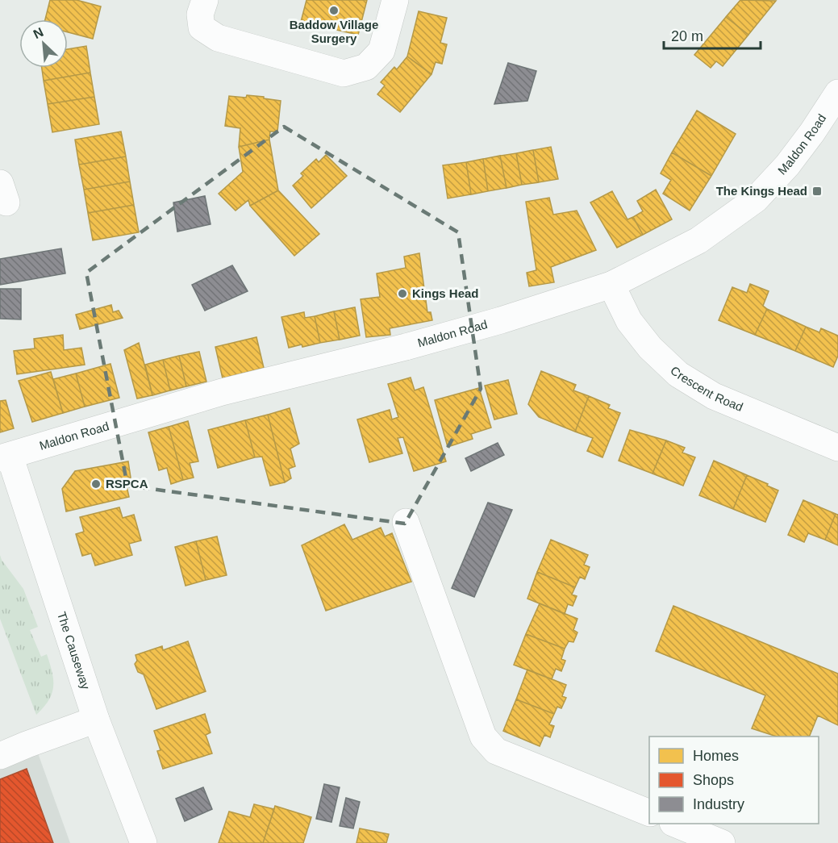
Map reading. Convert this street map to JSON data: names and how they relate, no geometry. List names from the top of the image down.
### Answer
{
  "streets": {
    "street": ["Maldon Road", "Crescent Road", "The Causeway"]
  },
  "crossings": [
    ["Maldon Road", "Crescent Road"],
    ["Maldon Road", "The Causeway"]
  ],
  "places": {
    "other": ["Baddow Village Surgery", "Kings Head", "RSPCA"],
    "transit": ["The Kings Head"]
  },
  "legend": ["Homes", "Shops", "Industry"],
  "scale_bar": "20 m",
  "north": "top left"
}
